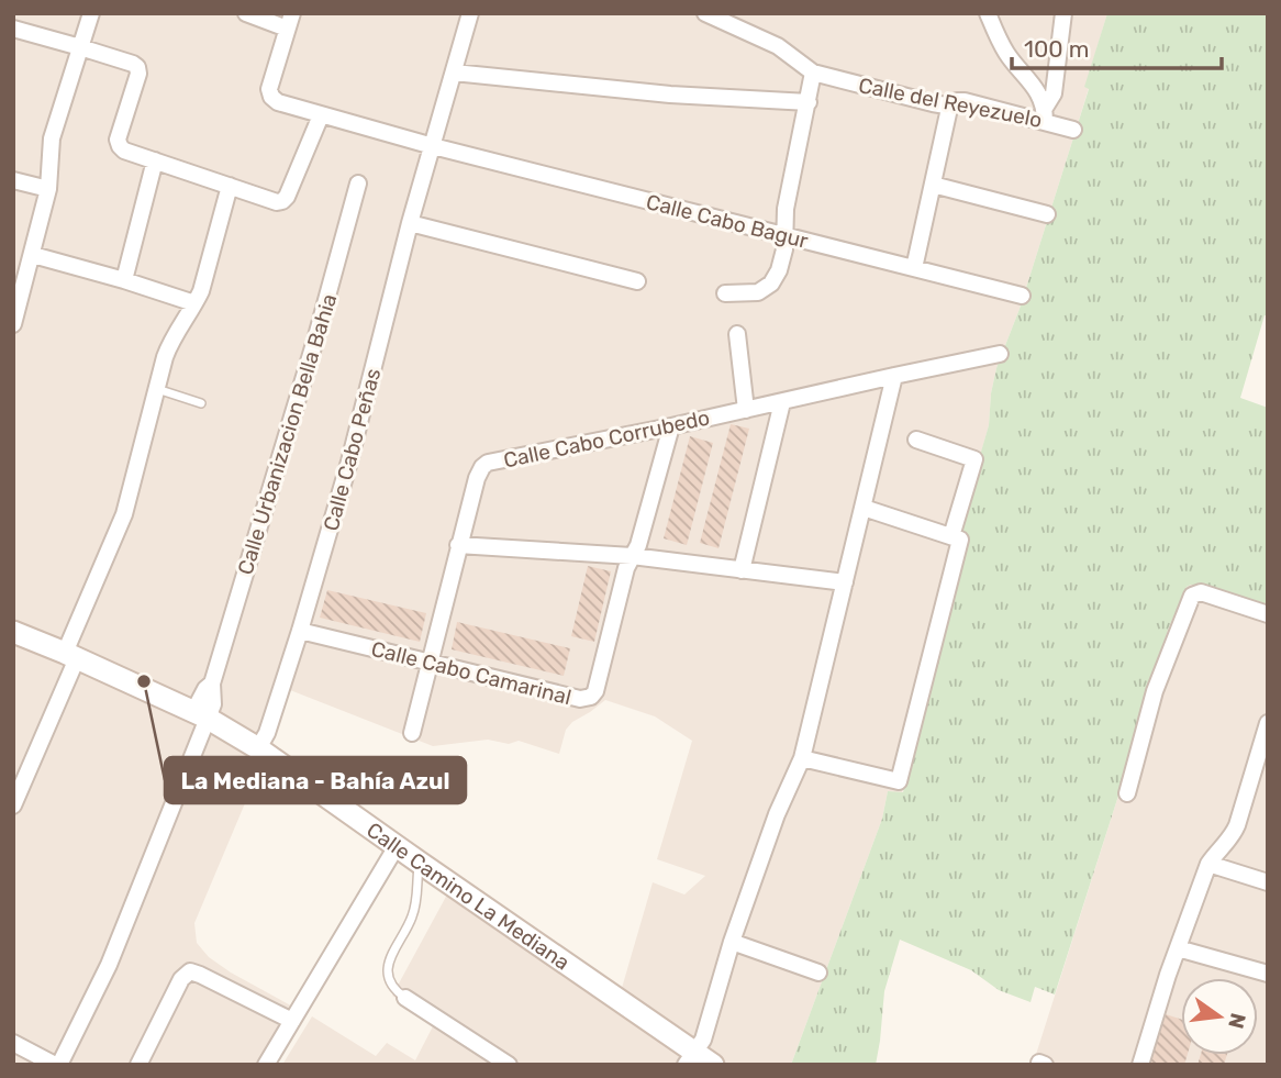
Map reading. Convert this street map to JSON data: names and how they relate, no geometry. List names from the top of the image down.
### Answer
{
  "streets": {
    "street": [
      "Calle del Reyezuelo",
      "Calle Cabo Bagur",
      "Calle Urbanizacion Bella Bahia",
      "Calle Cabo Corrubedo",
      "Calle Cabo Peñas",
      "Calle Cabo Camarinal",
      "Calle Camino La Mediana"
    ]
  },
  "crossings": [
    ["Calle Cabo Bagur", "Calle Cabo Peñas"],
    ["Calle Urbanizacion Bella Bahia", "Calle Camino La Mediana"],
    ["Calle Cabo Corrubedo", "Calle Cabo Camarinal"],
    ["Calle Cabo Peñas", "Calle Cabo Camarinal"],
    ["Calle Cabo Peñas", "Calle Camino La Mediana"]
  ],
  "places": ["La Mediana - Bahía Azul"],
  "scale_bar": "100 m",
  "north": "right"
}
